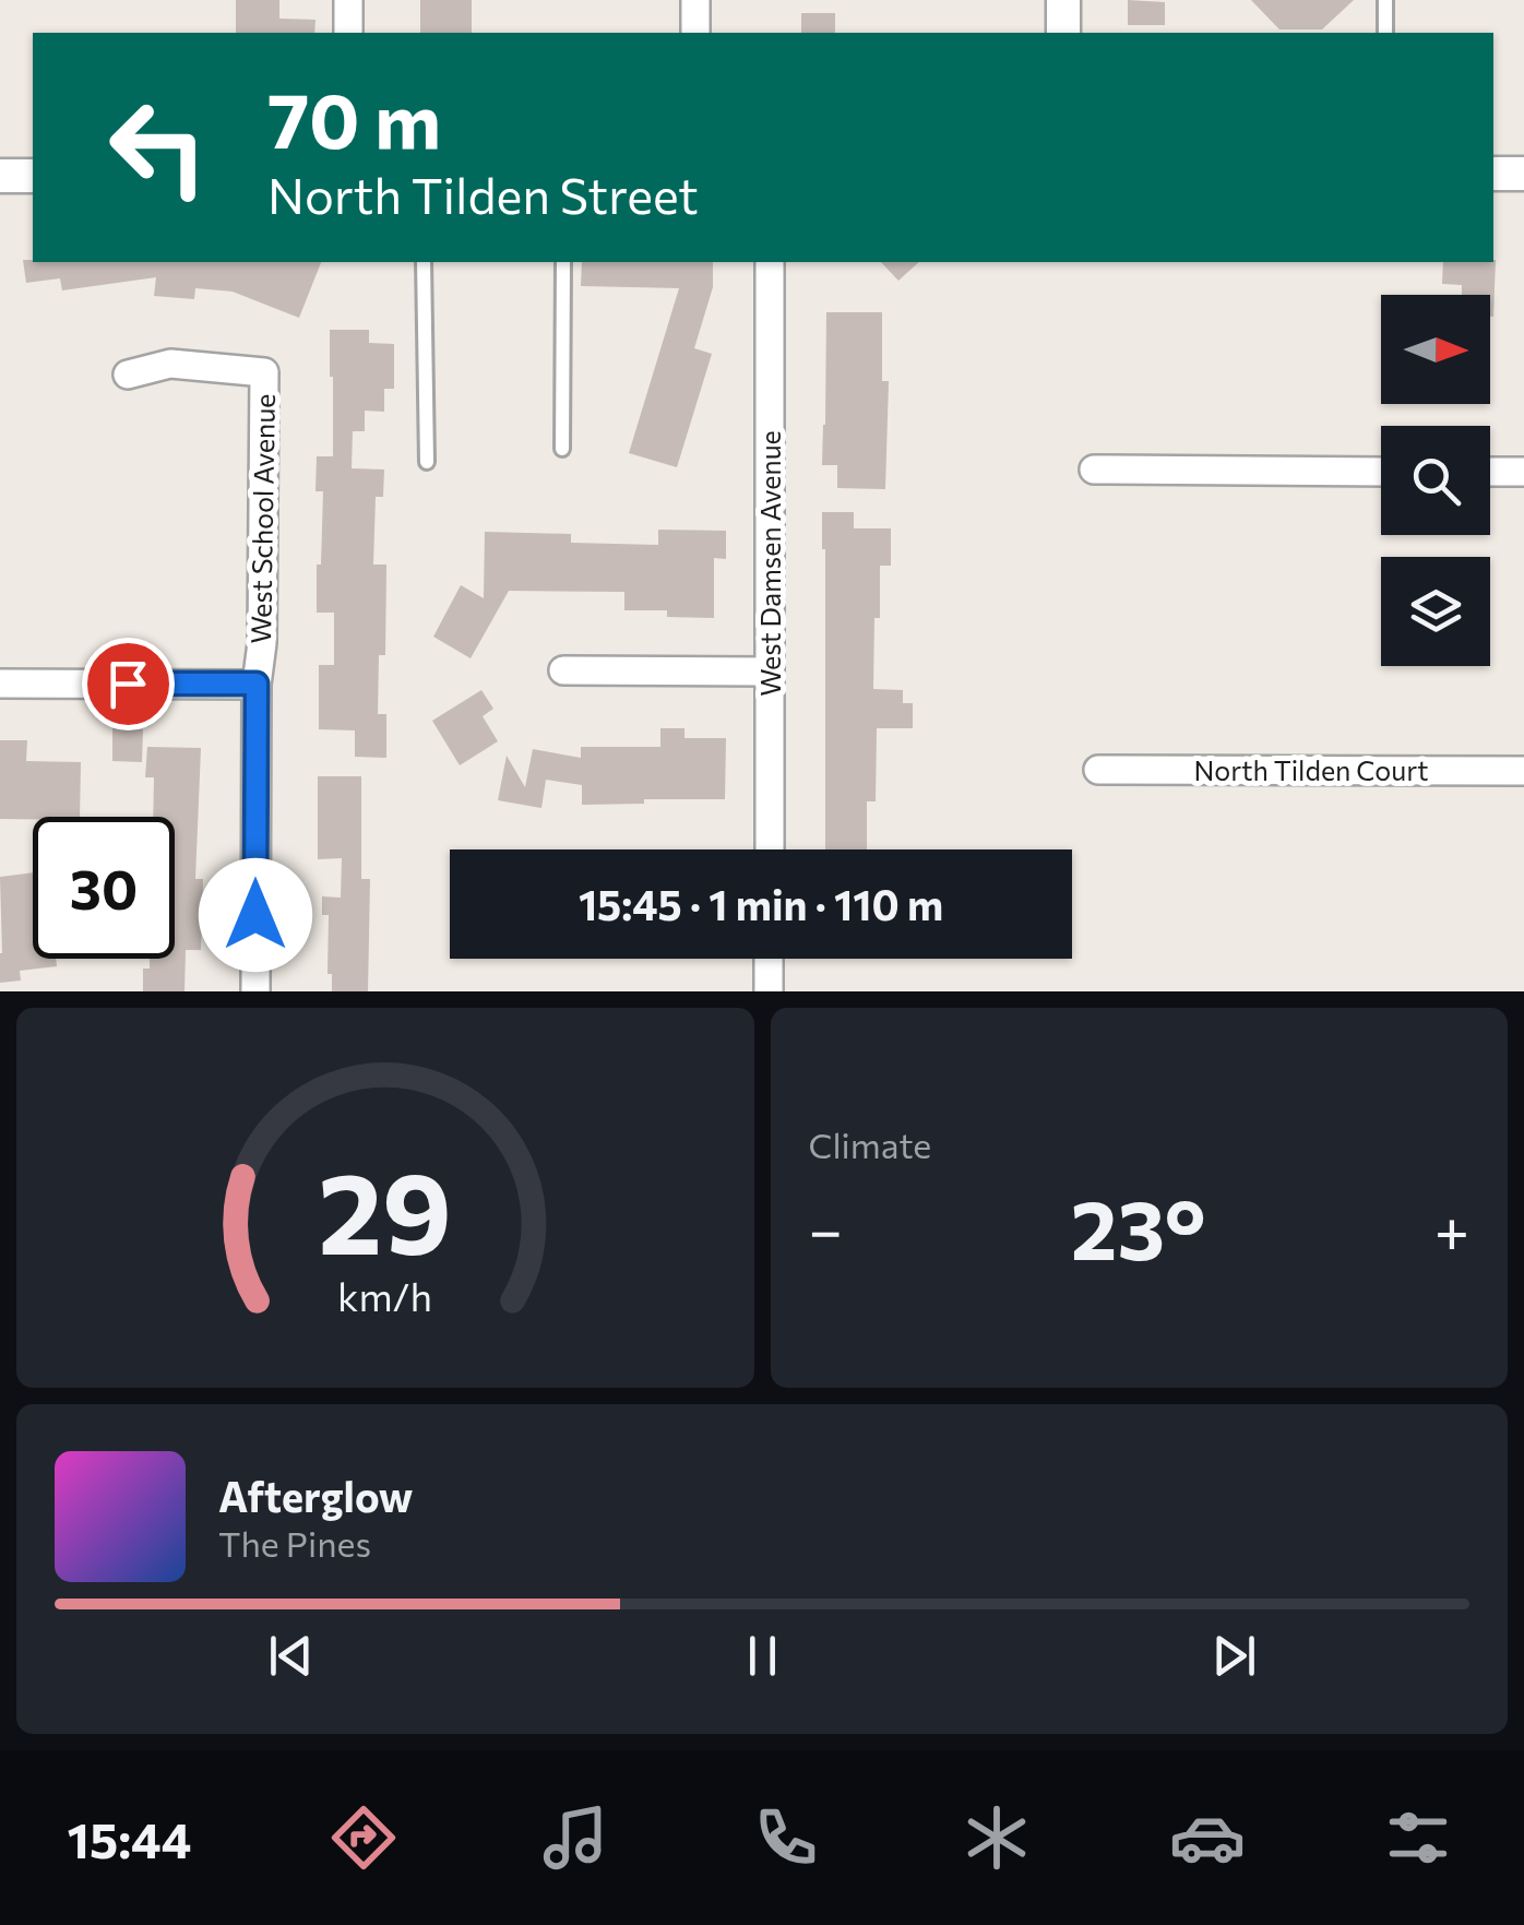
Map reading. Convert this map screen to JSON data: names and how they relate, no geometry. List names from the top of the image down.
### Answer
{
  "streets": {
    "street": ["West School Avenue", "West Damsen Avenue", "North Tilden Court"]
  },
  "north": "right",
  "page": {
    "turn": ["70 m", "North Tilden Street"],
    "limit": "30",
    "trip": "15:45 · 1 min · 110 m",
    "tile": "Climate",
    "heat": ["−", "23°", "+"],
    "song": ["Afterglow", "The Pines"],
    "tabs": "15:44",
    "gauge": ["29", "km/h"]
  }
}
